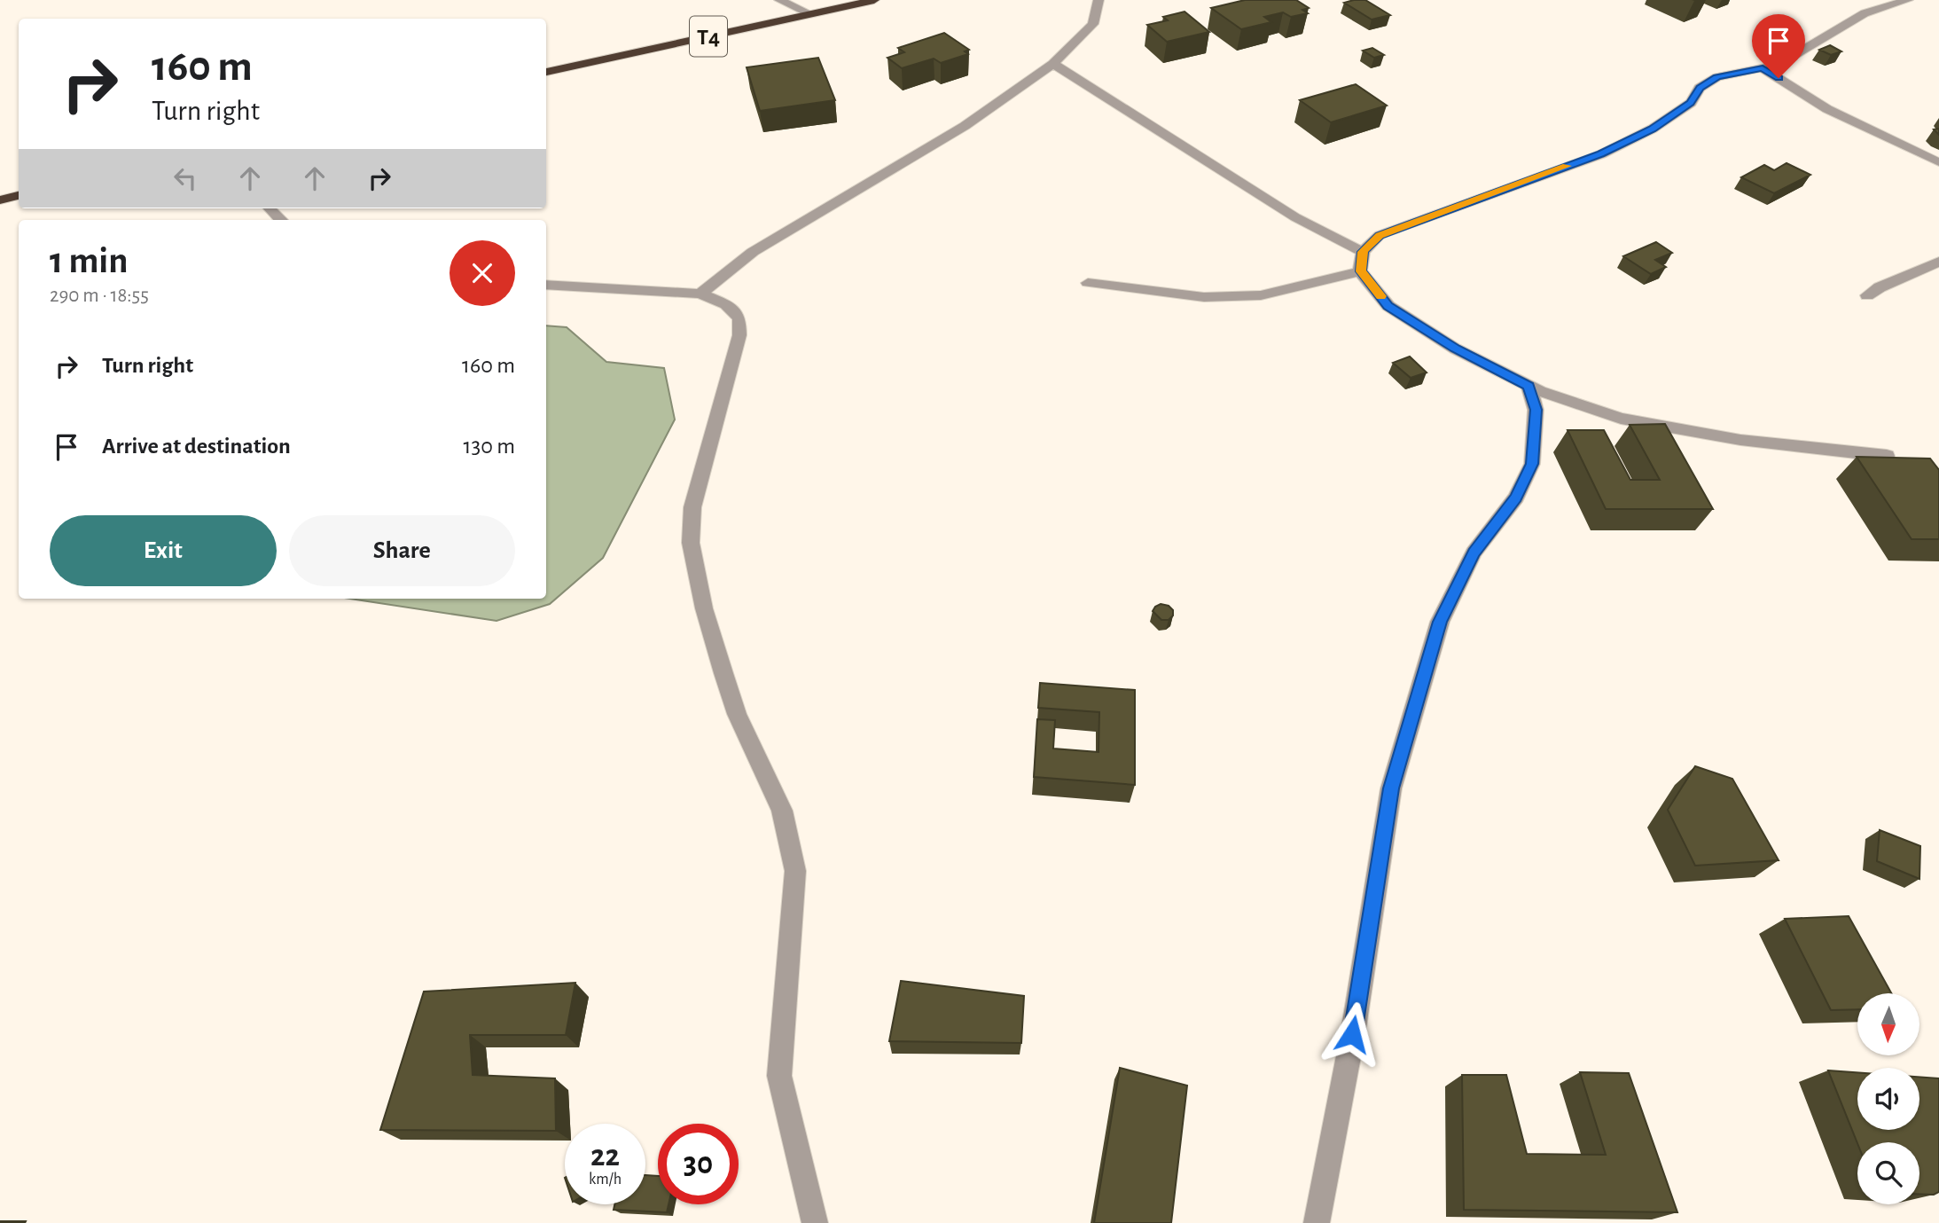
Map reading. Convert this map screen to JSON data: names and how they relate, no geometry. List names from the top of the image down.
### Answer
{
  "streets": {
    "highway": ["T4"]
  },
  "north": "bottom",
  "page": {
    "turn": ["160 m", "Turn right"],
    "heading": ["1 min", "290 m · 18:55"],
    "list": [
      {
        "name": "Turn right",
        "value": "160 m"
      },
      {
        "name": "Arrive at destination",
        "value": "130 m"
      }
    ],
    "buttons": ["Exit", "Share"],
    "speed": "22 km/h",
    "limit": "30"
  }
}
